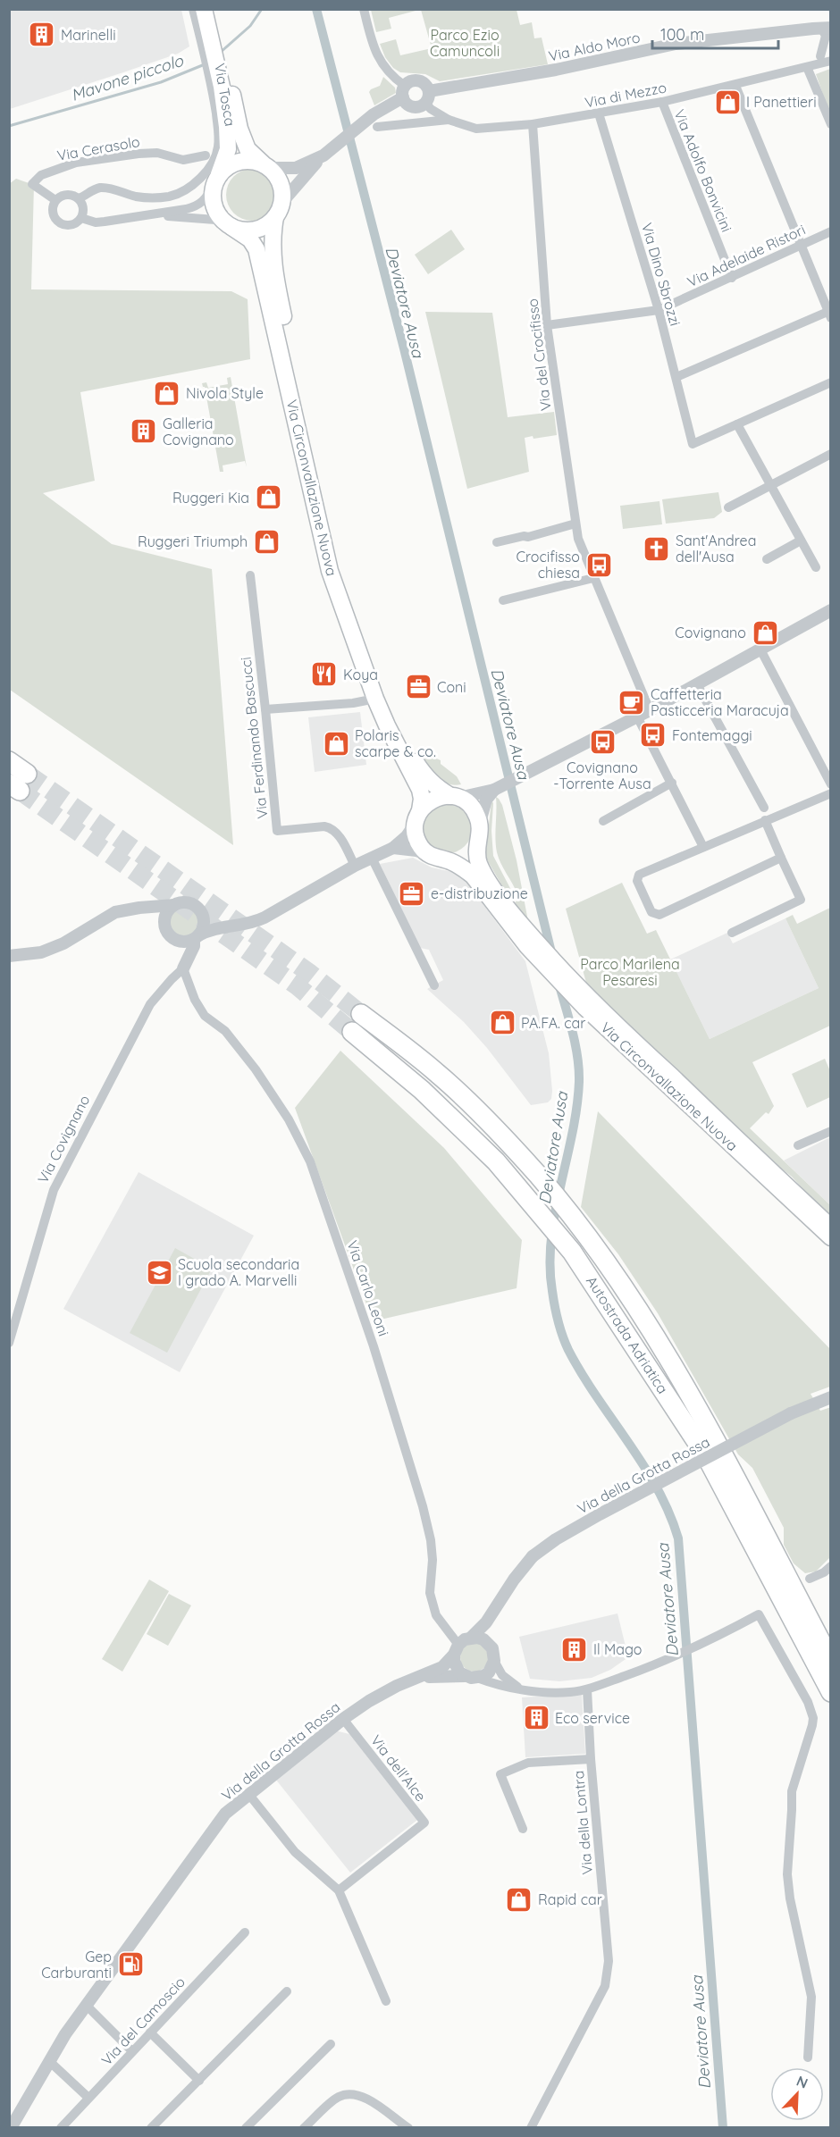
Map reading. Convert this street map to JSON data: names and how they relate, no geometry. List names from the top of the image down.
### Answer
{
  "streets": {
    "highway": ["Autostrada Adriatica"],
    "main road": ["Via Circonvallazione Nuova"],
    "street": [
      "Via Aldo Moro",
      "Via Tosca",
      "Via di Mezzo",
      "Via Cerasolo",
      "Via Adolfo Bonvicini",
      "Via Adelaide Ristori",
      "Via Dino Sbrozzi",
      "Via del Crocifisso",
      "Via Ferdinando Bascucci",
      "Via Covignano",
      "Via Carlo Leoni",
      "Via della Grotta Rossa",
      "Via dell'Alce",
      "Via della Lontra",
      "Via del Camoscio"
    ]
  },
  "crossings": [
    ["Via Aldo Moro", "Via di Mezzo"],
    ["Via Tosca", "Via Cerasolo"],
    ["Via di Mezzo", "Via Adolfo Bonvicini"],
    ["Via di Mezzo", "Via Dino Sbrozzi"],
    ["Via di Mezzo", "Via del Crocifisso"],
    ["Via Adolfo Bonvicini", "Via Adelaide Ristori"],
    ["Via Adelaide Ristori", "Via Dino Sbrozzi"],
    ["Via Adelaide Ristori", "Via del Crocifisso"],
    ["Via Covignano", "Via Carlo Leoni"],
    ["Via Carlo Leoni", "Via della Grotta Rossa"],
    ["Via della Grotta Rossa", "Via dell'Alce"]
  ],
  "water": ["Mavone piccolo", "Deviatore Ausa"],
  "parks": ["Parco Ezio Camuncoli", "Parco Marilena Pesaresi"],
  "places": {
    "building": [
      "Marinelli",
      "Galleria Covignano",
      "Il Mago",
      "Eco service"
    ],
    "shop": [
      "I Panettieri",
      "Nivola Style",
      "Ruggeri Kia",
      "Ruggeri Triumph",
      "Covignano",
      "Polaris scarpe & co.",
      "PA.FA. car",
      "Rapid car"
    ],
    "church": ["Sant'Andrea dell'Ausa"],
    "bus stop": ["Crocifisso chiesa", "Fontemaggi", "Covignano -Torrente Ausa"],
    "restaurant": ["Koya"],
    "office": ["Coni", "e-distribuzione"],
    "cafe": ["Caffetteria Pasticceria Maracuja"],
    "school or university": ["Scuola secondaria I grado A. Marvelli"],
    "fuel station": ["Gep Carburanti"]
  },
  "scale_bar": "100 m",
  "north": "top right"
}
